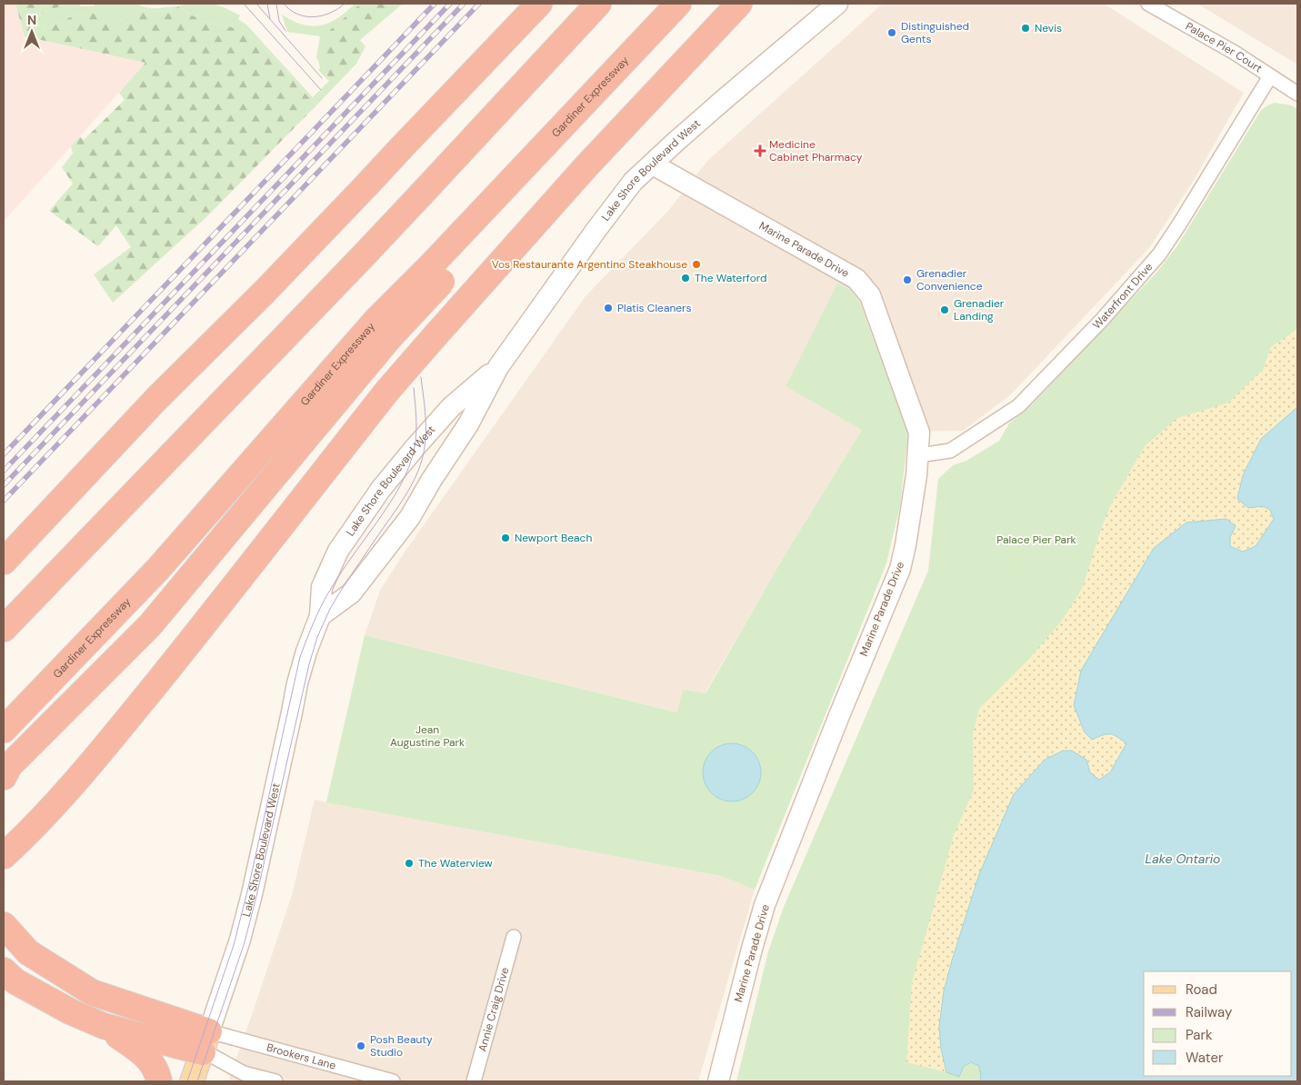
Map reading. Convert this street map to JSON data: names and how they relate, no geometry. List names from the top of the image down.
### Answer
{
  "streets": {
    "highway": ["Gardiner Expressway"],
    "main road": ["Lake Shore Boulevard West", "Marine Parade Drive"],
    "street": [
      "Palace Pier Court",
      "Waterfront Drive",
      "Annie Craig Drive",
      "Brookers Lane"
    ]
  },
  "crossings": [
    ["Palace Pier Court", "Waterfront Drive"],
    ["Lake Shore Boulevard West", "Marine Parade Drive"],
    ["Lake Shore Boulevard West", "Brookers Lane"],
    ["Marine Parade Drive", "Waterfront Drive"]
  ],
  "water": ["Lake Ontario"],
  "parks": ["Palace Pier Park", "Jean Augustine Park"],
  "places": {
    "other": [
      "Nevis",
      "Distinguished Gents",
      "Vos Restaurante Argentino Steakhouse",
      "The Waterford",
      "Grenadier Convenience",
      "Platis Cleaners",
      "Grenadier Landing",
      "Newport Beach",
      "The Waterview",
      "Posh Beauty Studio"
    ],
    "health": ["Medicine Cabinet Pharmacy"]
  },
  "legend": [
    "Road",
    "Railway",
    "Park",
    "Water"
  ],
  "north": "top"
}
